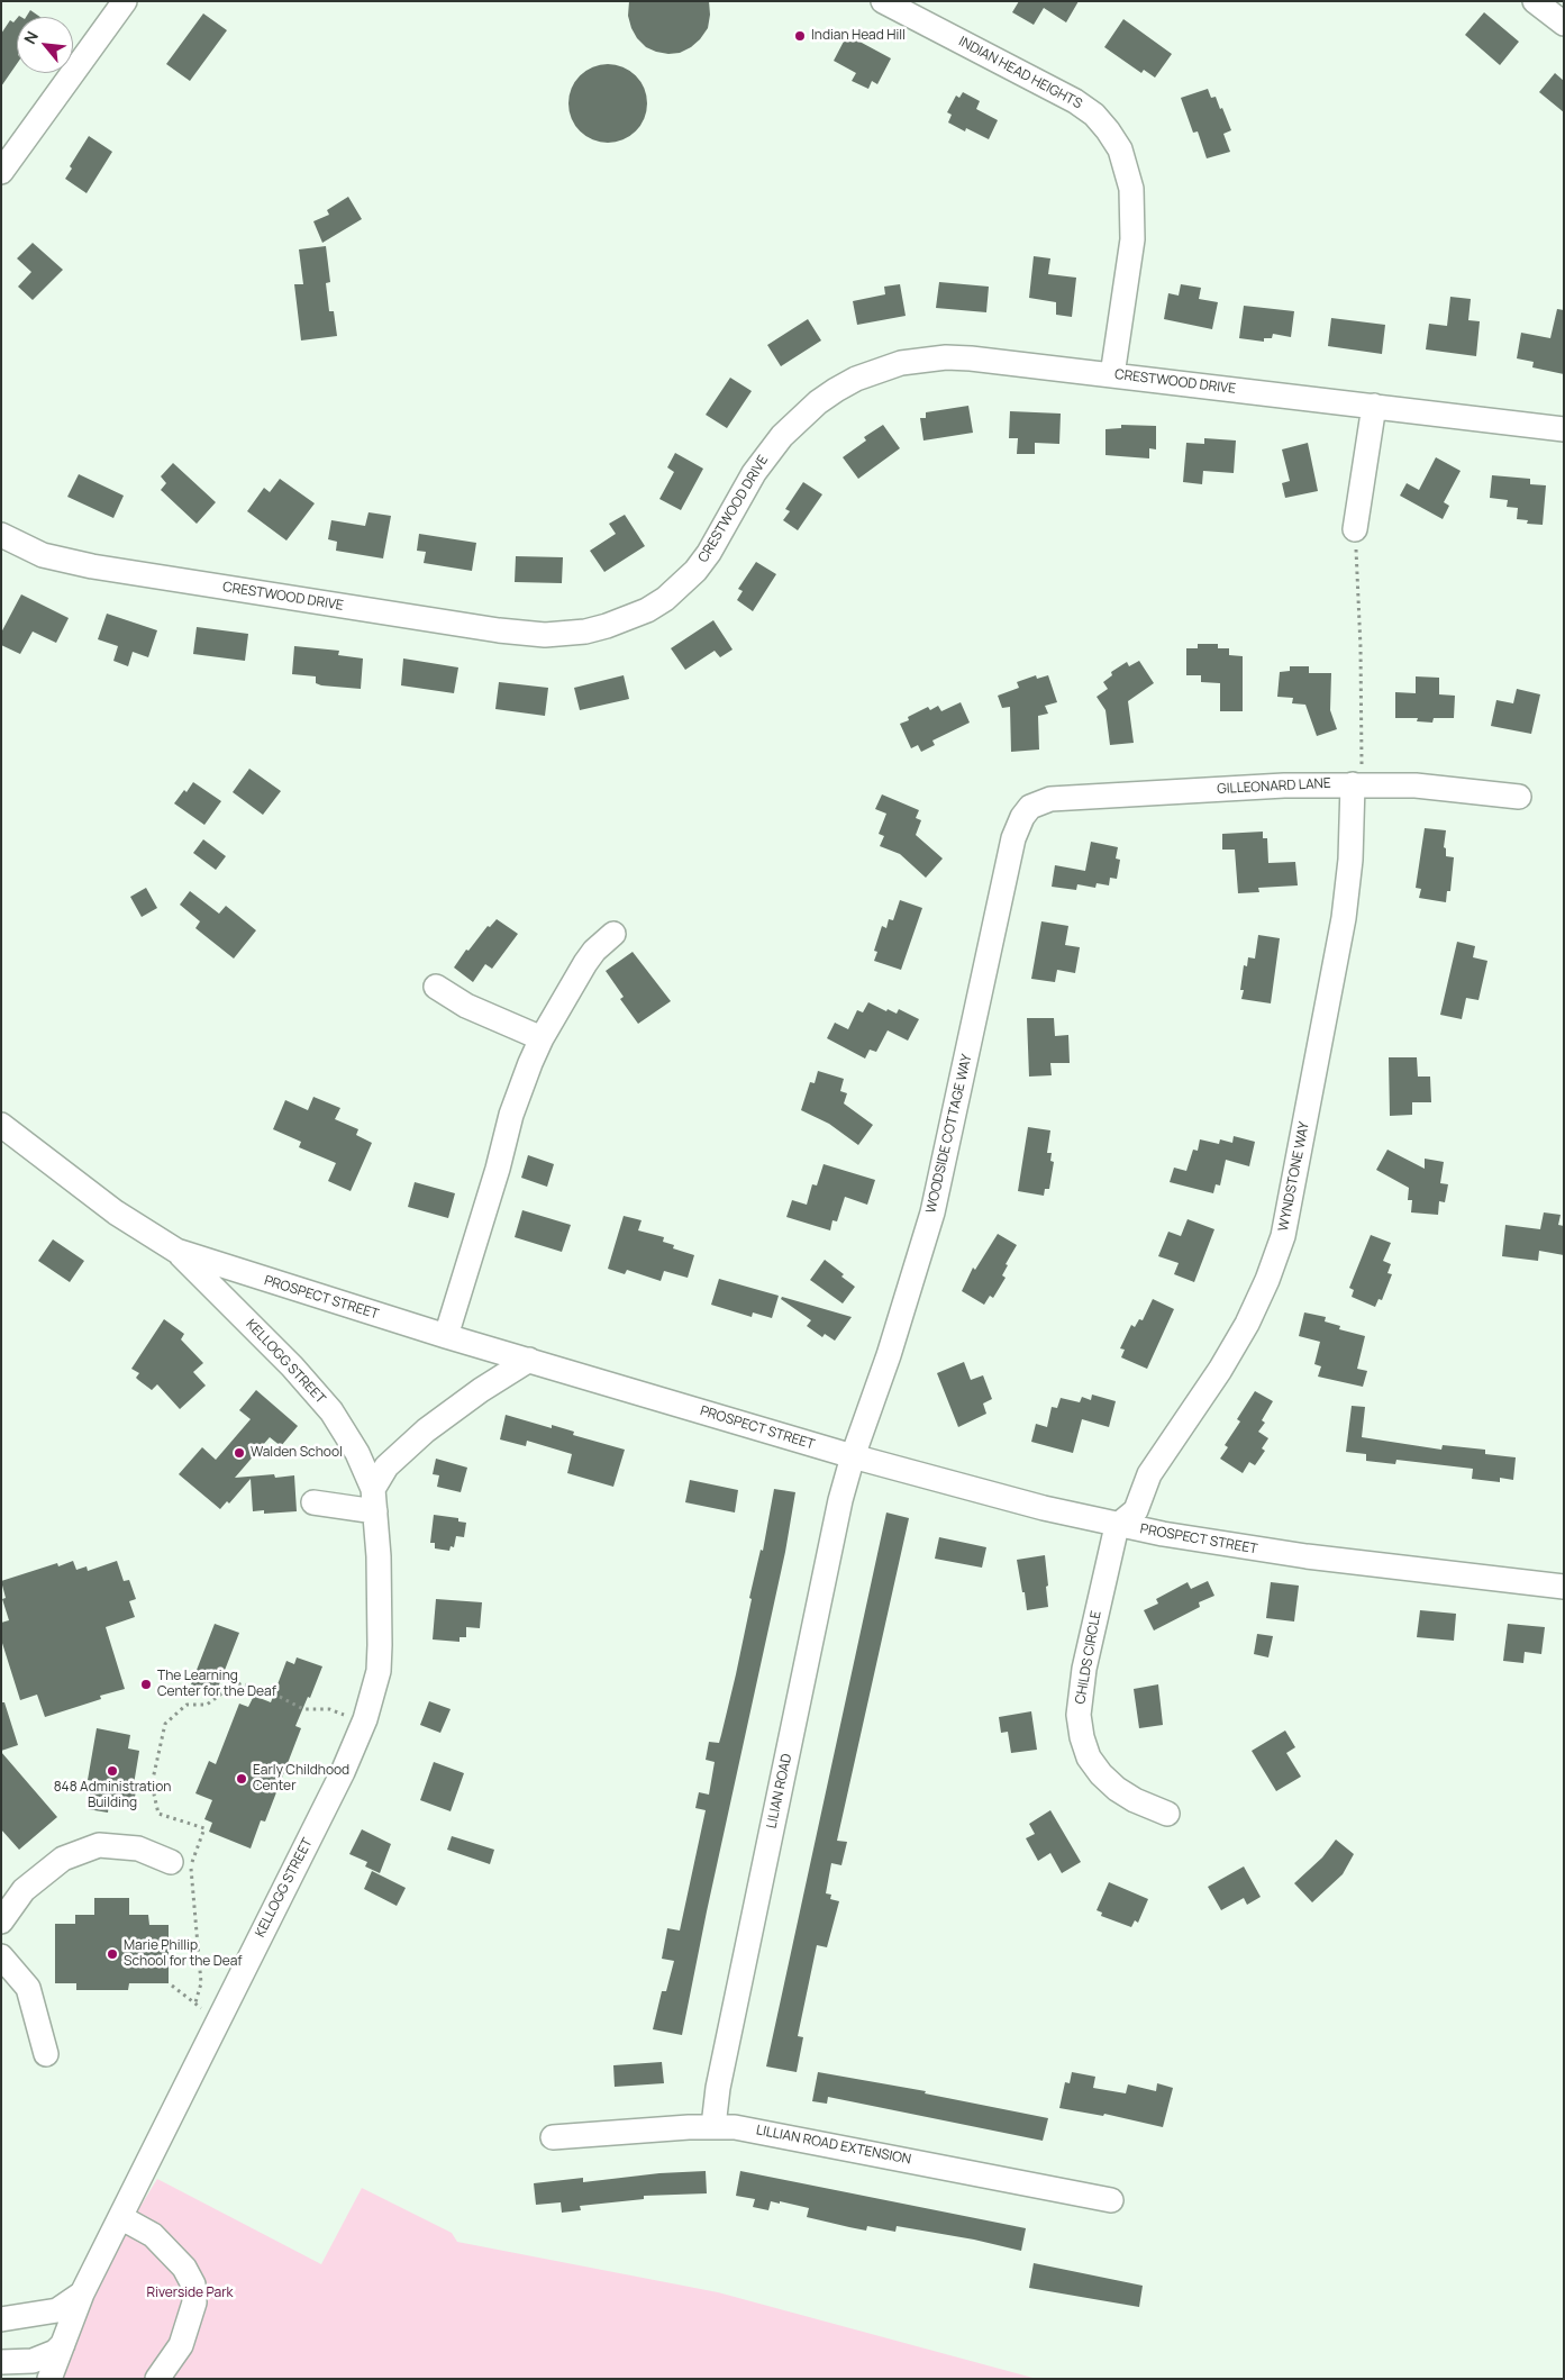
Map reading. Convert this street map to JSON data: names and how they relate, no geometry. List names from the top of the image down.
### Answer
{
  "streets": {
    "street": [
      "INDIAN HEAD HEIGHTS",
      "CRESTWOOD DRIVE",
      "GILLEONARD LANE",
      "WOODSIDE COTTAGE WAY",
      "WYNDSTONE WAY",
      "PROSPECT STREET",
      "KELLOGG STREET",
      "CHILDS CIRCLE",
      "LILIAN ROAD",
      "LILLIAN ROAD EXTENSION"
    ]
  },
  "crossings": [
    ["INDIAN HEAD HEIGHTS", "CRESTWOOD DRIVE"],
    ["GILLEONARD LANE", "WOODSIDE COTTAGE WAY"],
    ["GILLEONARD LANE", "WYNDSTONE WAY"],
    ["WOODSIDE COTTAGE WAY", "PROSPECT STREET"],
    ["WOODSIDE COTTAGE WAY", "LILIAN ROAD"],
    ["WYNDSTONE WAY", "PROSPECT STREET"],
    ["WYNDSTONE WAY", "CHILDS CIRCLE"],
    ["PROSPECT STREET", "KELLOGG STREET"],
    ["PROSPECT STREET", "CHILDS CIRCLE"],
    ["PROSPECT STREET", "LILIAN ROAD"],
    ["LILIAN ROAD", "LILLIAN ROAD EXTENSION"]
  ],
  "parks": ["Riverside Park"],
  "places": [
    "Indian Head Hill",
    "Walden School",
    "The Learning Center for the Deaf",
    "848 Administration Building",
    "Early Childhood Center",
    "Marie Phillip School for the Deaf"
  ],
  "north": "top left"
}
